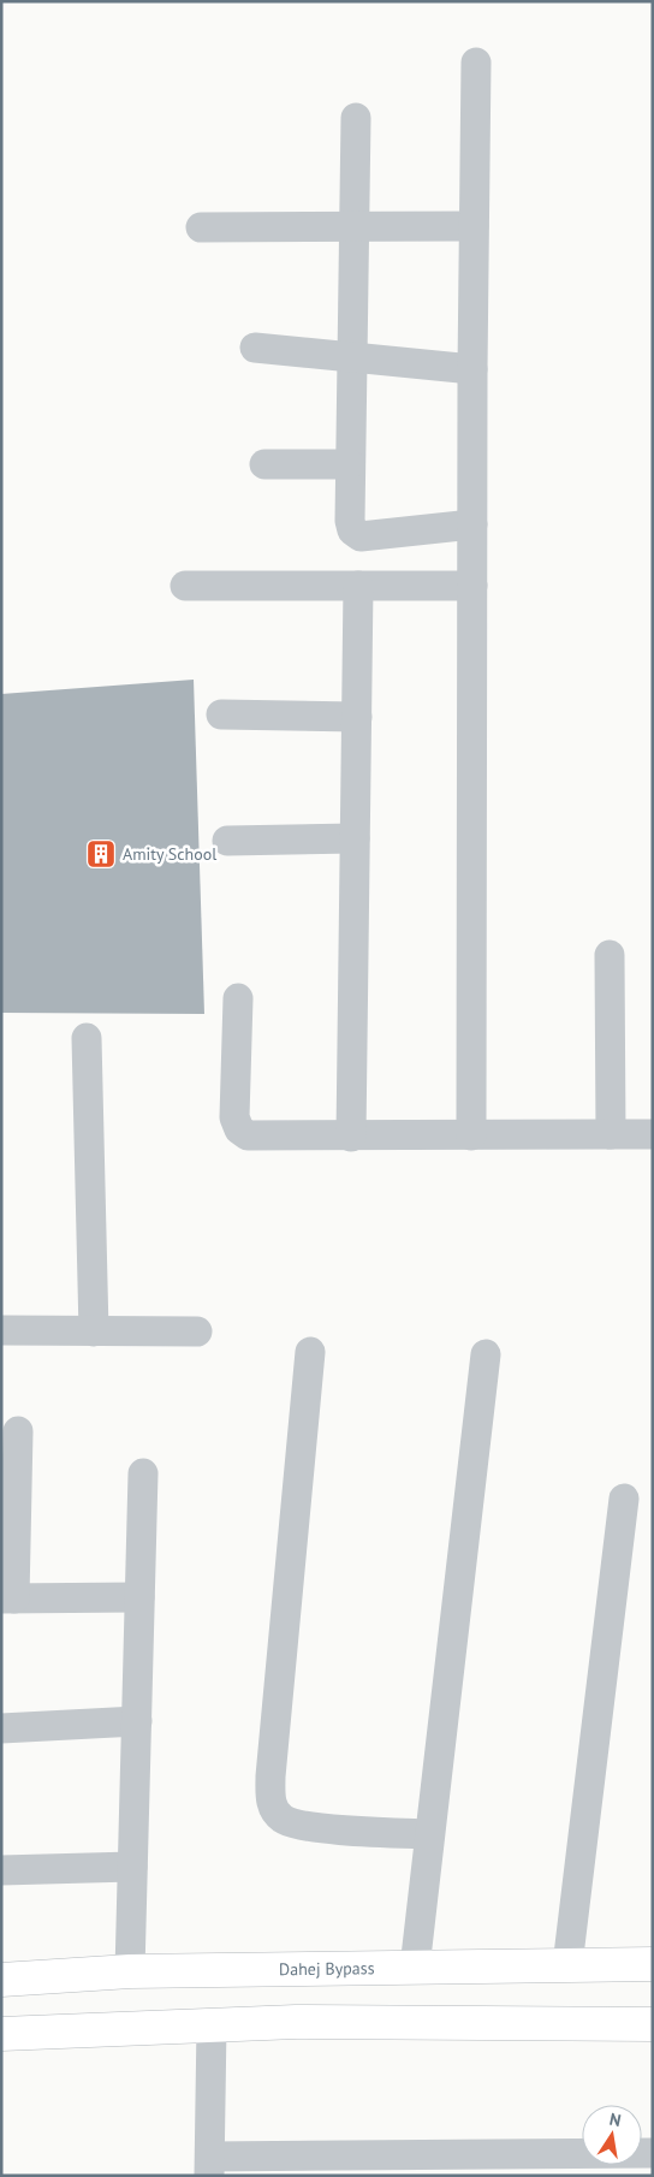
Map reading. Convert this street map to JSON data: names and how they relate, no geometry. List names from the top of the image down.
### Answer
{
  "streets": {
    "highway": ["Dahej Bypass"]
  },
  "places": {
    "building": ["Amity School"]
  },
  "north": "top"
}
